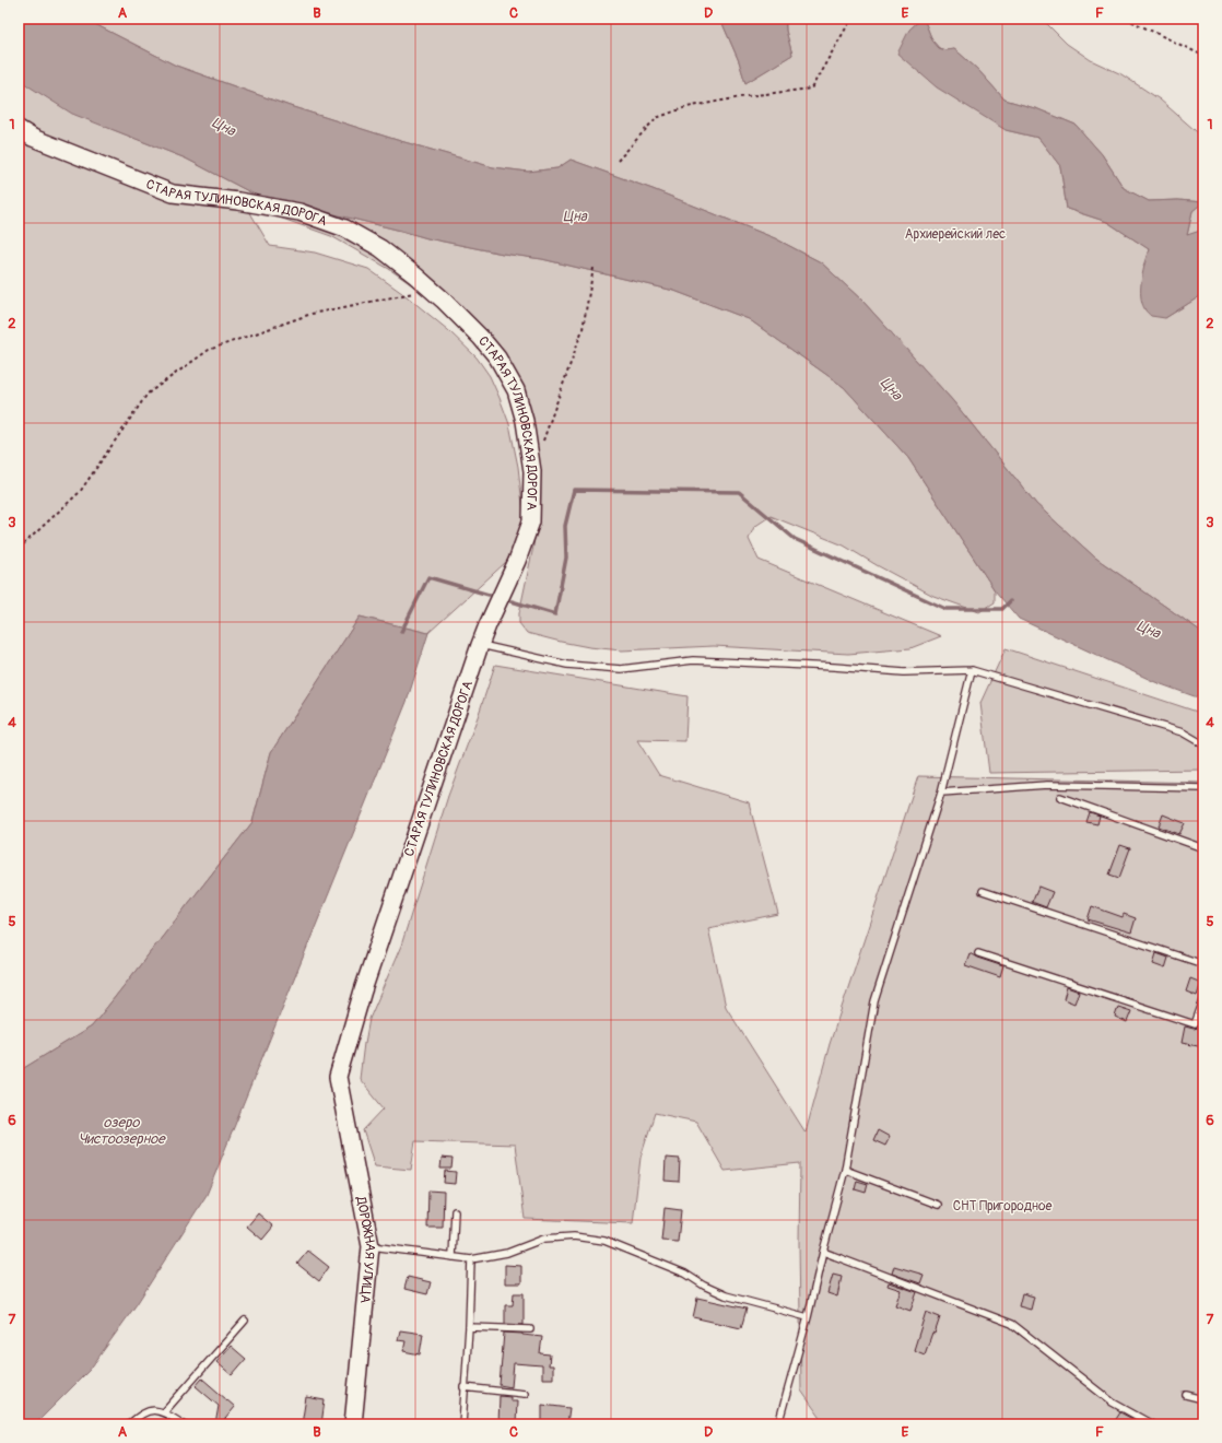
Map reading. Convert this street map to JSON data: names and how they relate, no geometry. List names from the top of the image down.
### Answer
{
  "streets": {
    "street": ["СТАРАЯ ТУЛИНОВСКАЯ ДОРОГА", "ДОРОЖНАЯ УЛИЦА"]
  },
  "crossings": [
    ["СТАРАЯ ТУЛИНОВСКАЯ ДОРОГА", "ДОРОЖНАЯ УЛИЦА"]
  ],
  "water": ["Цна", "озеро Чистоозерное"],
  "parks": ["Архиерейский лес", "СНТ Пригородное"],
  "grid": {
    "columns": [
      "A",
      "B",
      "C",
      "D",
      "E",
      "F"
    ],
    "rows": [
      "1",
      "2",
      "3",
      "4",
      "5",
      "6",
      "7"
    ]
  }
}
